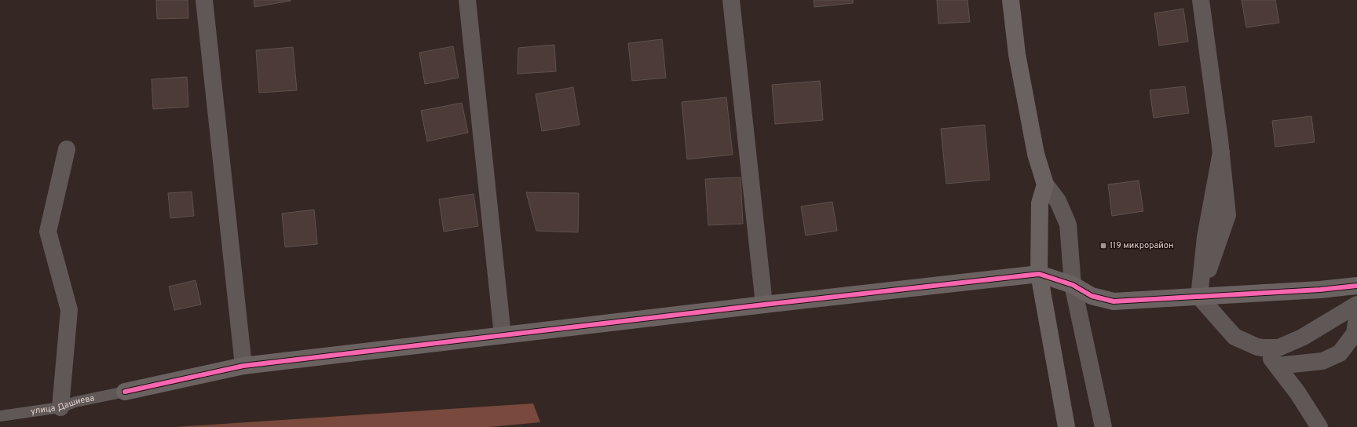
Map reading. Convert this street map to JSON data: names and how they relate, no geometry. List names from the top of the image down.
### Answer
{
  "streets": {
    "lane": ["улица Дашиева"]
  },
  "places": {
    "transit": ["119 микрорайон"]
  }
}
